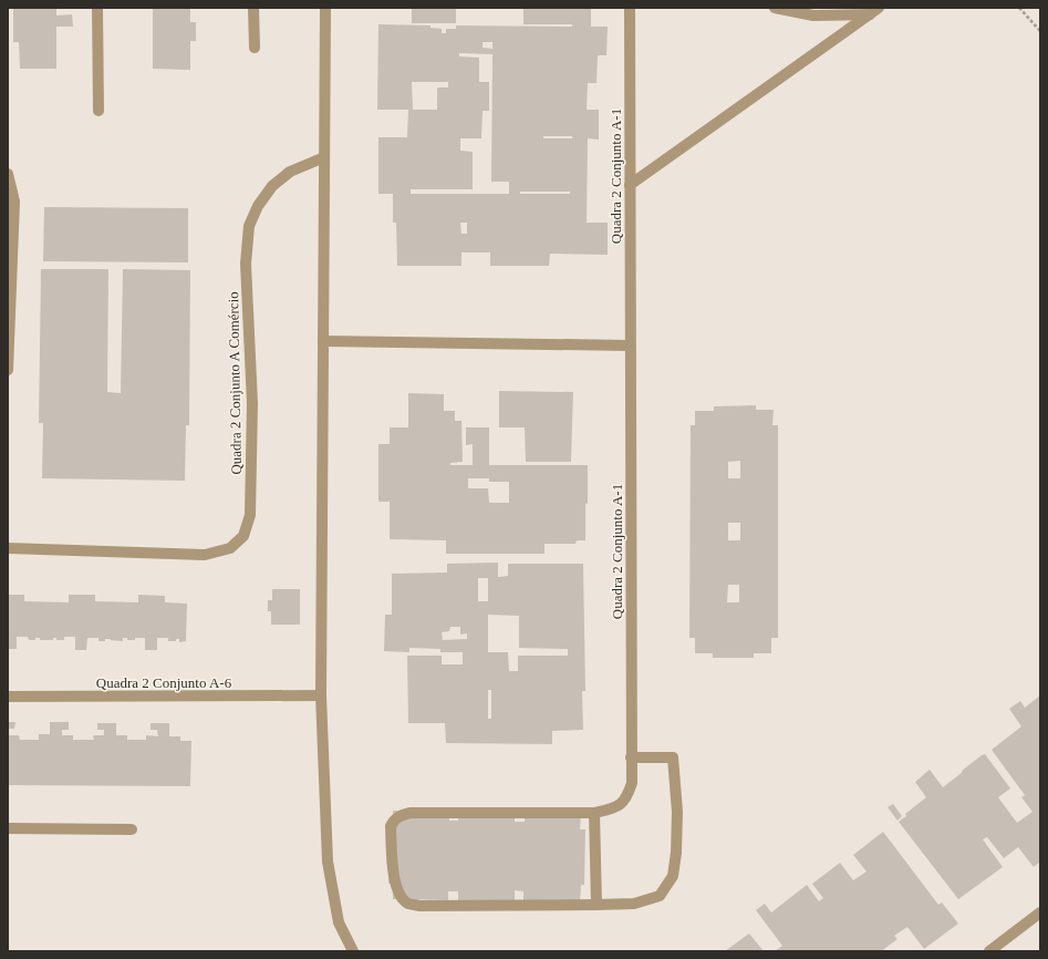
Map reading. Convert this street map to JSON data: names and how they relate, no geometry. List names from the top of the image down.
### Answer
{
  "streets": {
    "street": ["Quadra 2 Conjunto A-1", "Quadra 2 Conjunto A Comércio", "Quadra 2 Conjunto A-6"]
  }
}
